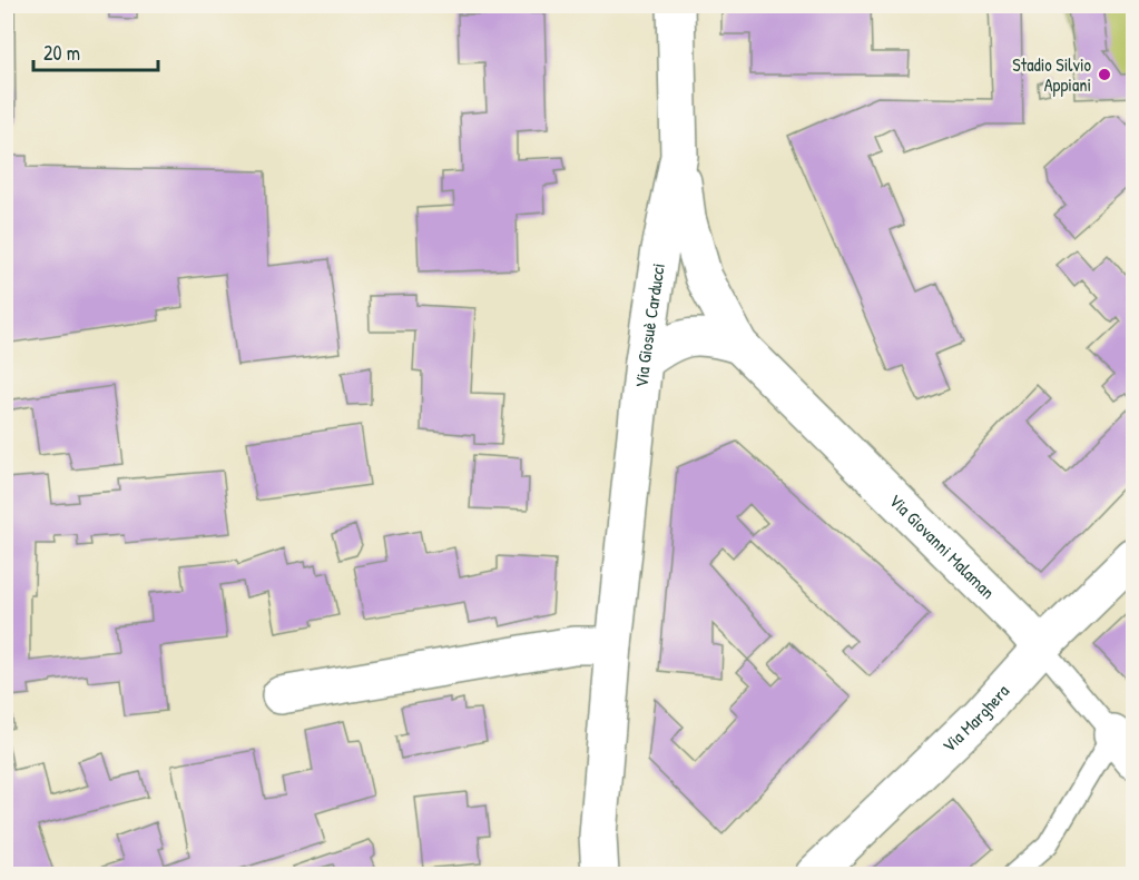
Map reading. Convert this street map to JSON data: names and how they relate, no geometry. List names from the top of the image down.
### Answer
{
  "streets": {
    "street": ["Via Giosuè Carducci", "Via Giovanni Malaman", "Via Marghera"]
  },
  "crossings": [
    ["Via Giosuè Carducci", "Via Giovanni Malaman"],
    ["Via Giovanni Malaman", "Via Marghera"]
  ],
  "places": ["Stadio Silvio Appiani"],
  "scale_bar": "20 m"
}
